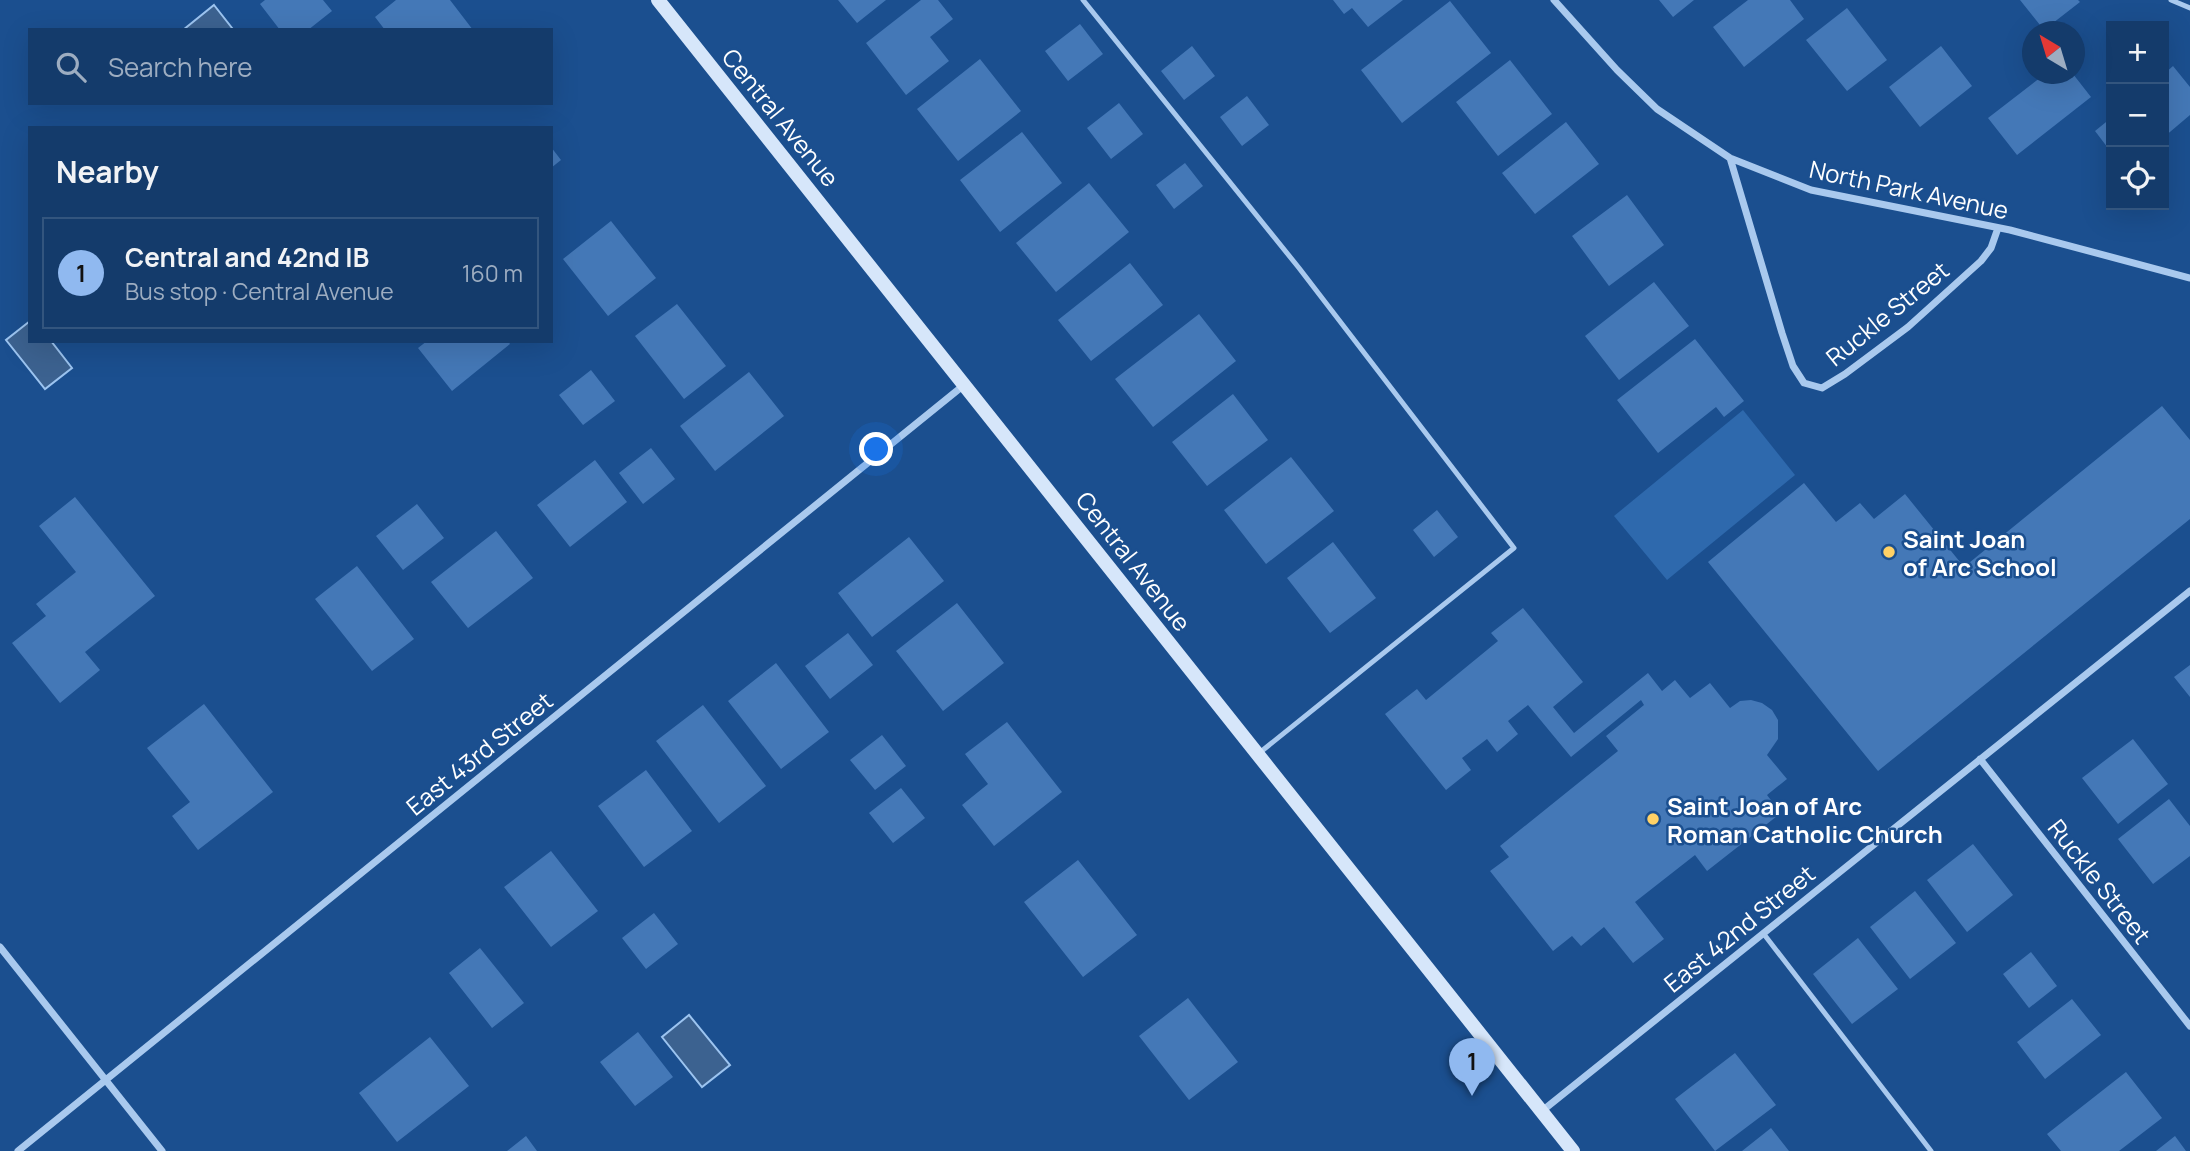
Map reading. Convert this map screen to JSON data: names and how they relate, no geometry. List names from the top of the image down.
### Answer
{
  "streets": {
    "main road": ["Central Avenue"],
    "street": [
      "North Park Avenue",
      "Ruckle Street",
      "East 43rd Street",
      "East 42nd Street"
    ]
  },
  "crossings": [
    ["Central Avenue", "East 43rd Street"],
    ["Central Avenue", "East 42nd Street"],
    ["North Park Avenue", "Ruckle Street"],
    ["Ruckle Street", "East 42nd Street"]
  ],
  "places": ["Saint Joan of Arc School", "Saint Joan of Arc Roman Catholic Church"],
  "north": "top left",
  "page": {
    "map_buttons": ["+", "−"],
    "search": "Search here",
    "heading": "Nearby",
    "list": [
      {
        "mark": "1",
        "name": "Central and 42nd IB",
        "note": "Bus stop · Central Avenue",
        "value": "160 m"
      }
    ],
    "pins": "1"
  }
}
